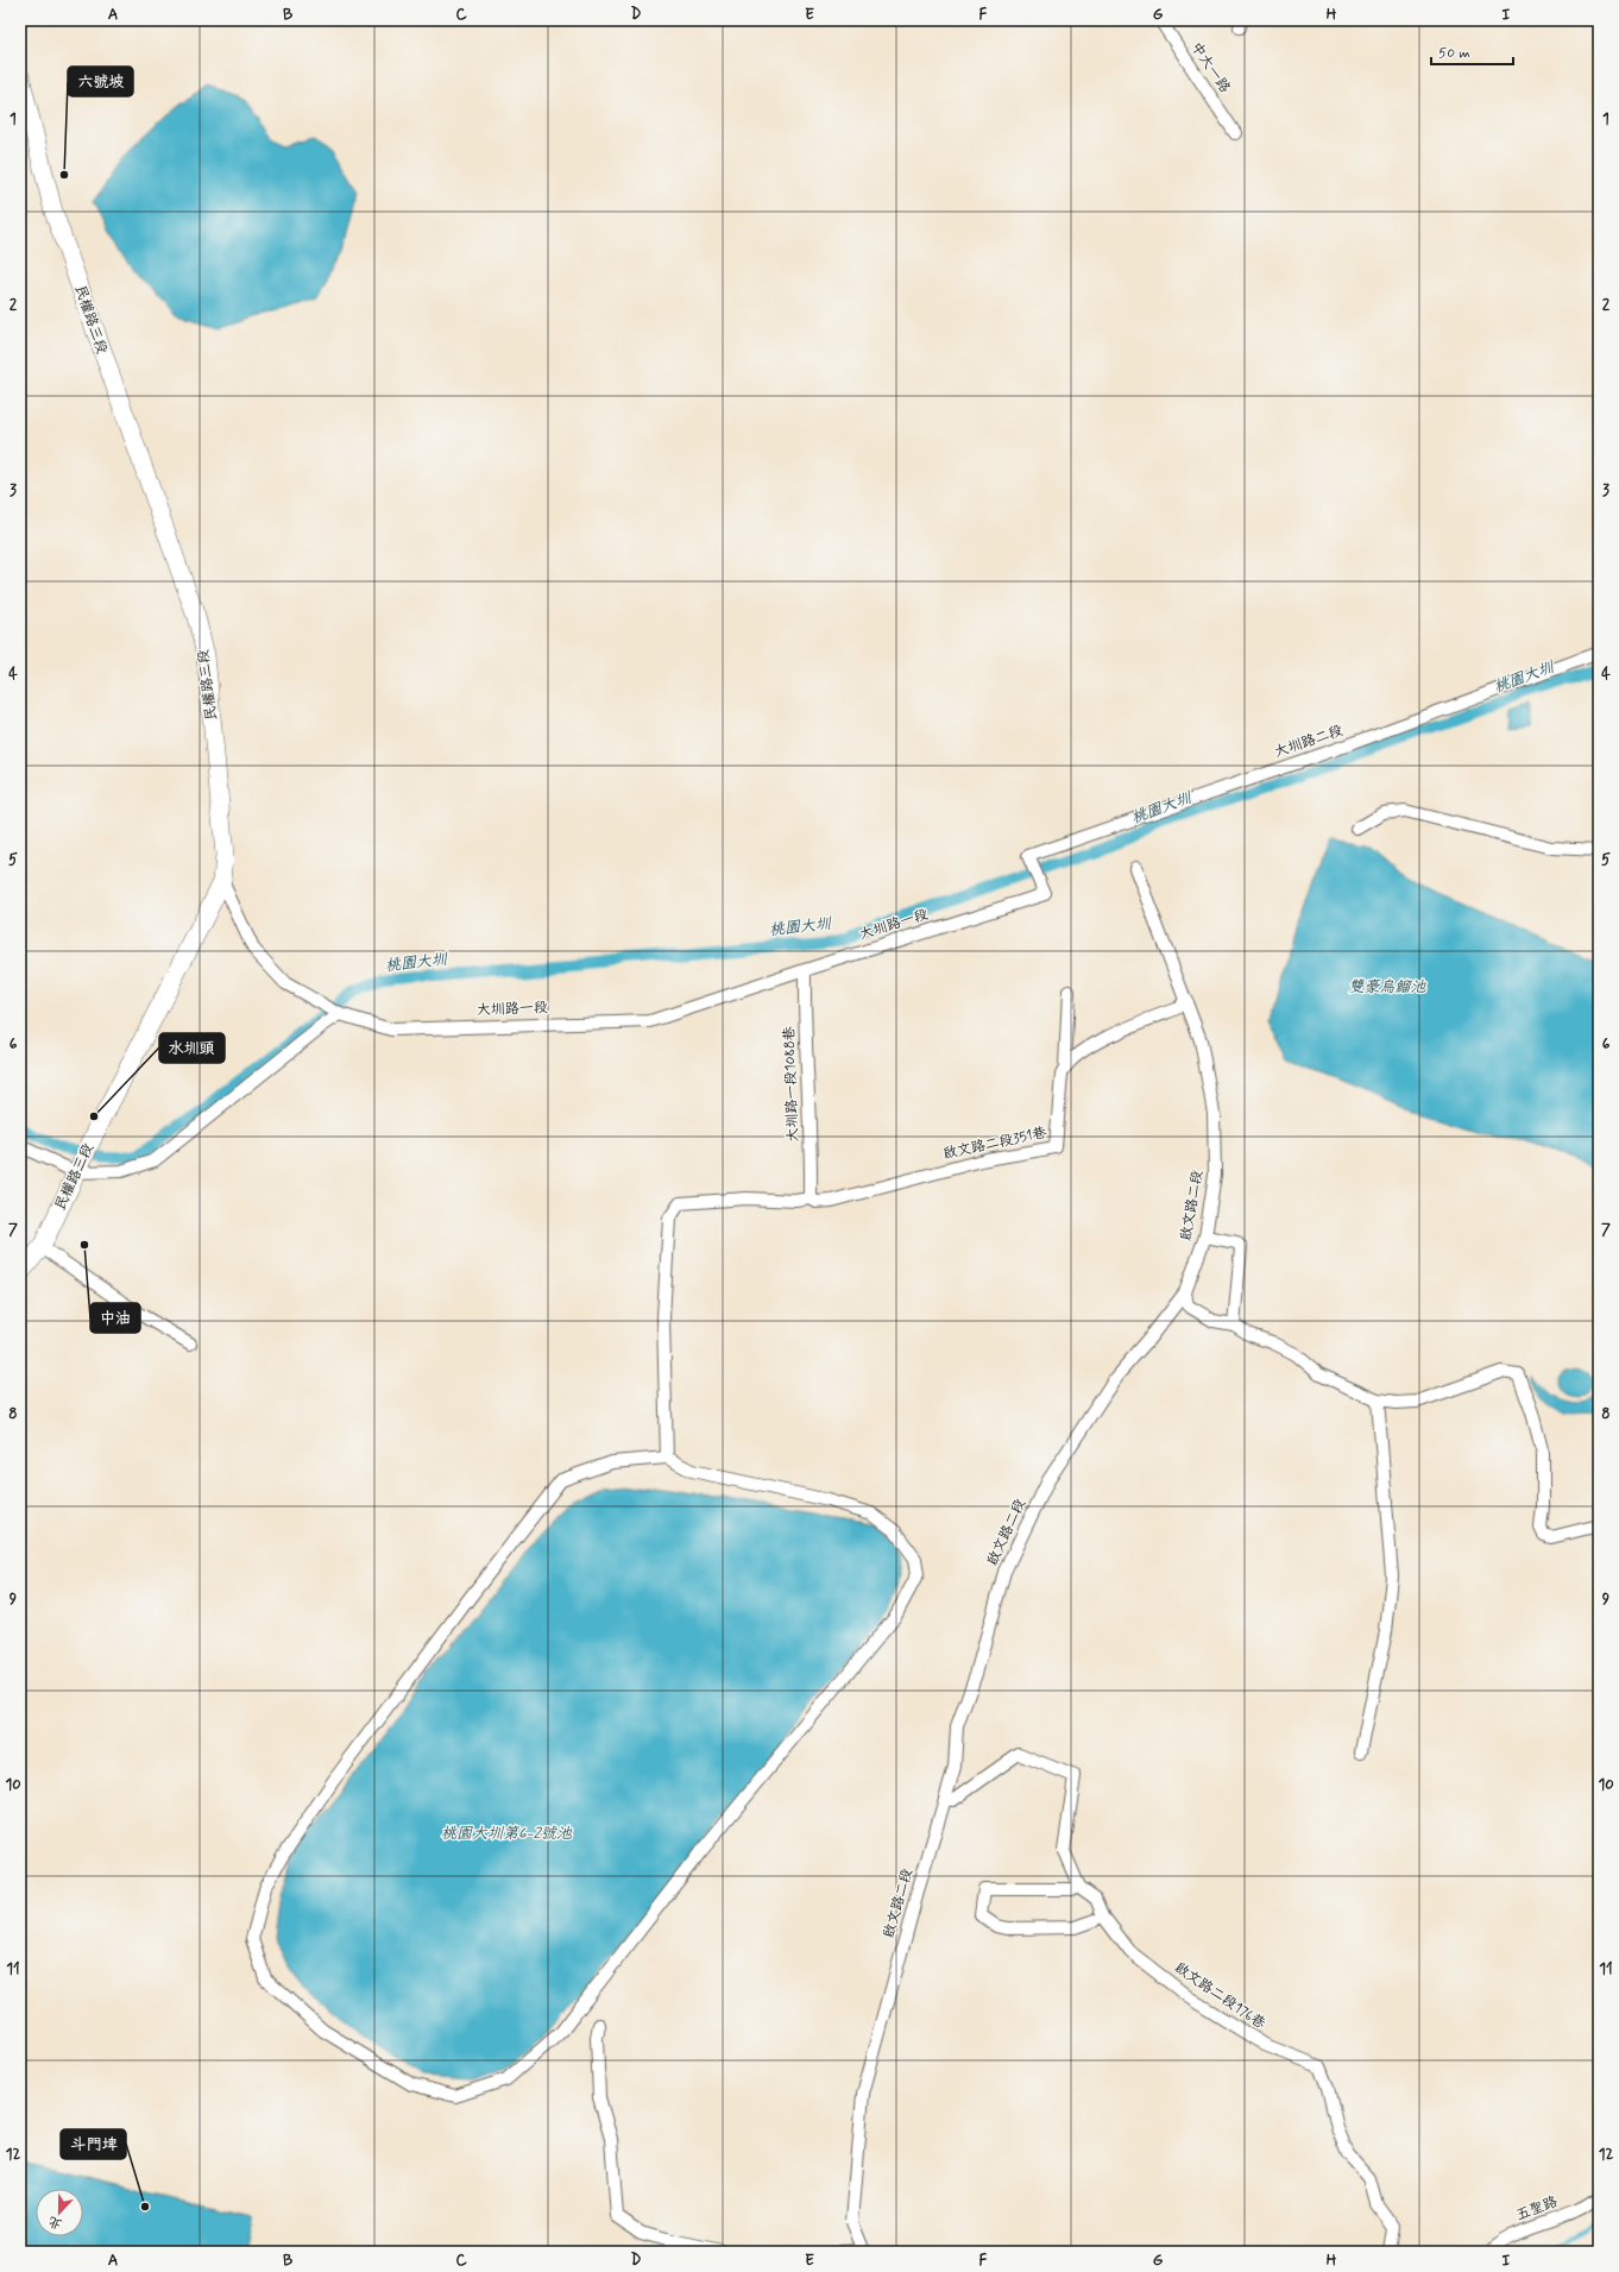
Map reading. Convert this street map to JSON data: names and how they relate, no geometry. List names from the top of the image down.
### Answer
{
  "streets": {
    "street": [
      "中大一路",
      "民權路三段",
      "大圳路二段",
      "大圳路一段",
      "大圳路一段1088巷",
      "啟文路二段351巷",
      "啟文路二段",
      "啟文路二段176巷",
      "五聖路"
    ]
  },
  "crossings": [
    ["民權路三段", "大圳路一段"],
    ["大圳路二段", "大圳路一段"],
    ["大圳路一段", "大圳路一段1088巷"],
    ["大圳路一段1088巷", "啟文路二段351巷"],
    ["啟文路二段", "啟文路二段176巷"]
  ],
  "water": ["桃園大圳", "雙豪烏鰡池", "桃園大圳第6-2號池"],
  "places": [
    "六號坡",
    "水圳頭",
    "中油",
    "斗門埤"
  ],
  "scale_bar": "50 m",
  "north": "bottom",
  "grid": {
    "columns": [
      "A",
      "B",
      "C",
      "D",
      "E",
      "F",
      "G",
      "H",
      "I"
    ],
    "rows": [
      "1",
      "2",
      "3",
      "4",
      "5",
      "6",
      "7",
      "8",
      "9",
      "10",
      "11",
      "12"
    ]
  }
}
